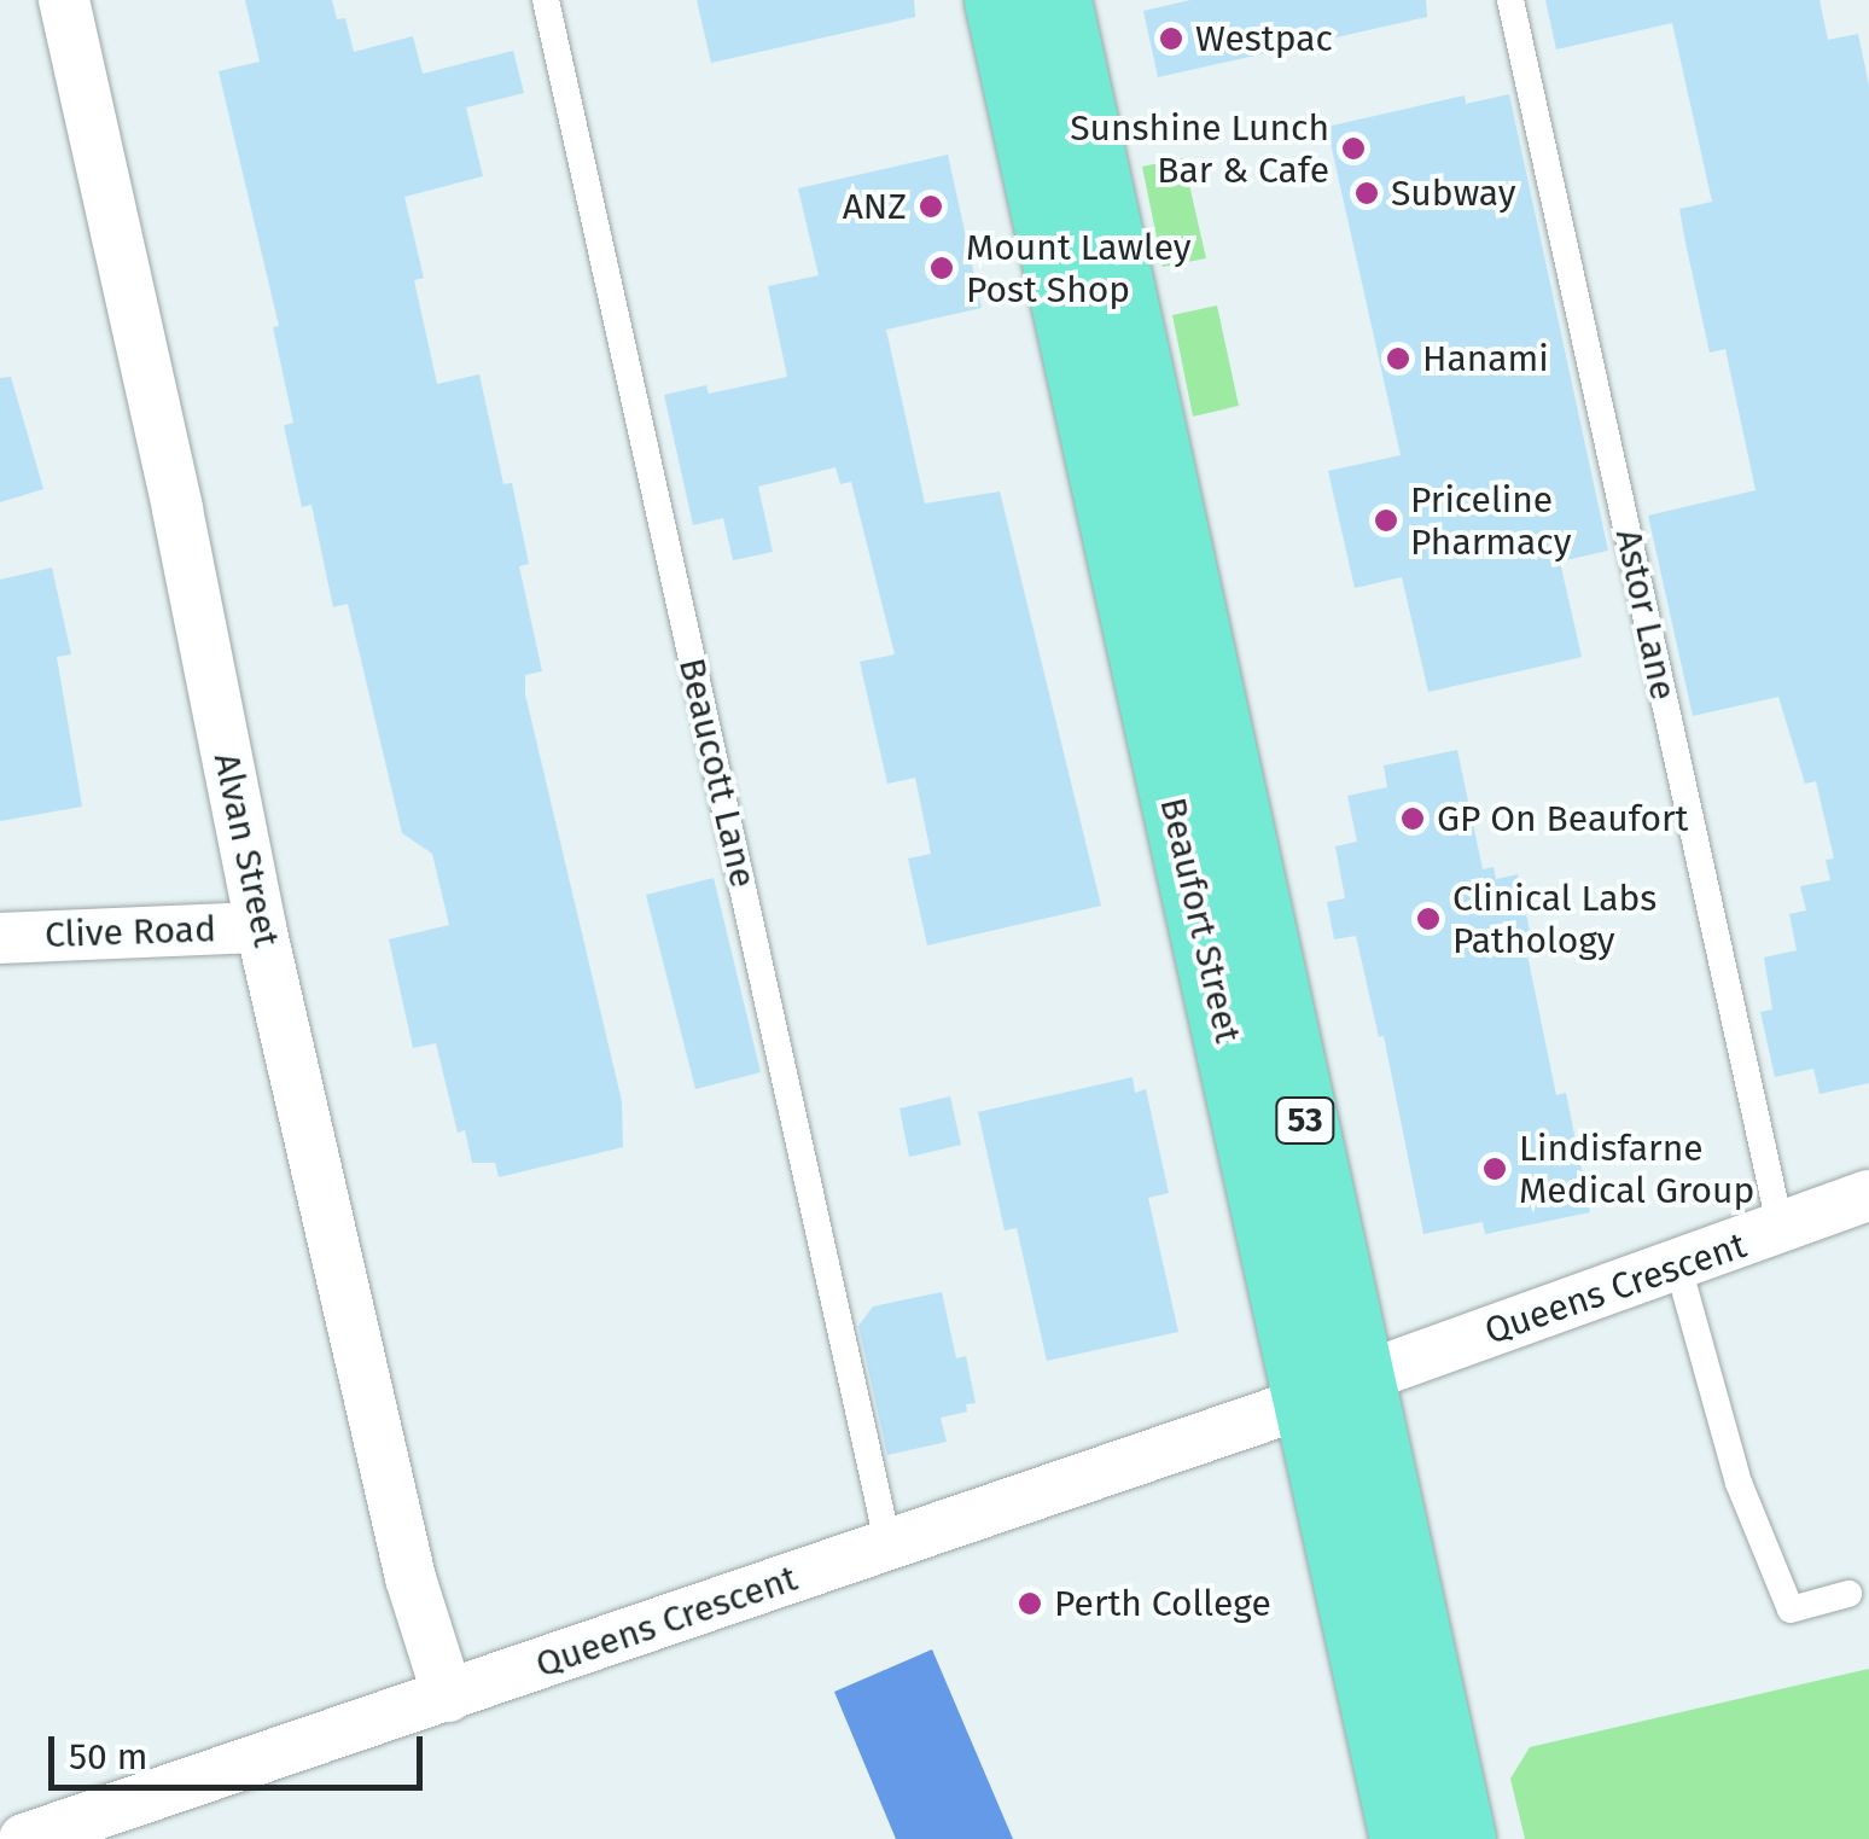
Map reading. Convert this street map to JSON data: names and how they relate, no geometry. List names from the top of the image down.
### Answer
{
  "streets": {
    "main road": ["Beaufort Street", "53"],
    "street": ["Alvan Street", "Clive Road", "Queens Crescent"],
    "lane": ["Astor Lane", "Beaucott Lane"]
  },
  "crossings": [
    ["Astor Lane", "Queens Crescent"],
    ["Beaucott Lane", "Queens Crescent"],
    ["Alvan Street", "Clive Road"],
    ["Alvan Street", "Queens Crescent"],
    ["Beaufort Street", "Queens Crescent"]
  ],
  "places": [
    "Westpac",
    "Sunshine Lunch Bar & Cafe",
    "Subway",
    "ANZ",
    "Mount Lawley Post Shop",
    "Hanami",
    "Priceline Pharmacy",
    "GP On Beaufort",
    "Clinical Labs Pathology",
    "Lindisfarne Medical Group",
    "Perth College"
  ],
  "scale_bar": "50 m"
}
